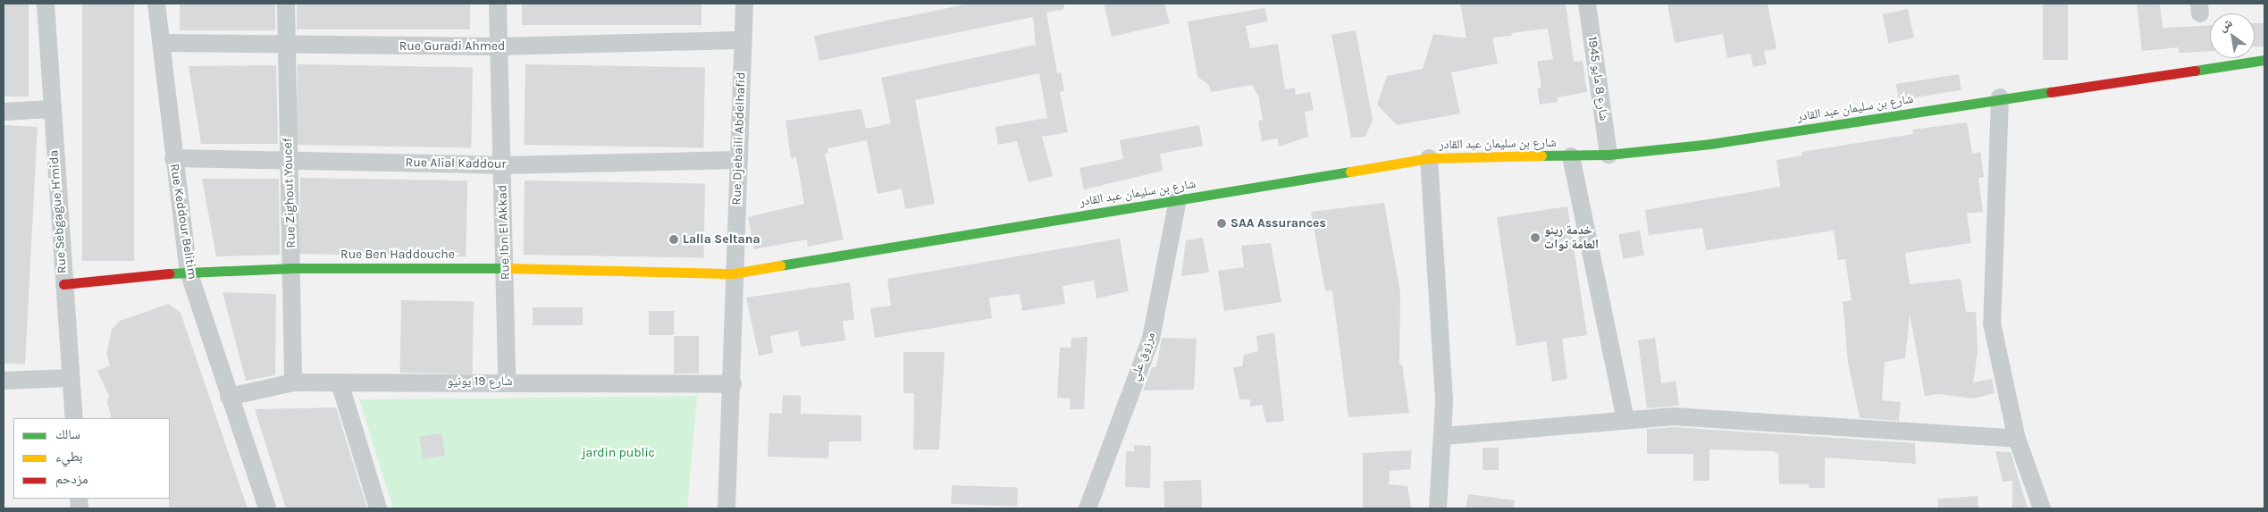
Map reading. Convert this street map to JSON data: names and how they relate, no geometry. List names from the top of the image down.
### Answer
{
  "streets": {
    "street": [
      "Rue Guradi Ahmed",
      "شارع 8 مايو 1945",
      "شارع بن سليمان عبد القادر",
      "Rue Djebaili Abdelhafid",
      "Rue Alial Kaddour",
      "Rue Zighout Youcef",
      "Rue Sebgague H'mida",
      "Rue Keddour Belitim",
      "Rue Ibn El Akkad",
      "Rue Ben Haddouche",
      "مرزوق علي",
      "شارع 19 يونيو"
    ]
  },
  "crossings": [
    ["Rue Guradi Ahmed", "Rue Djebaili Abdelhafid"],
    ["Rue Guradi Ahmed", "Rue Zighout Youcef"],
    ["Rue Guradi Ahmed", "Rue Keddour Belitim"],
    ["Rue Guradi Ahmed", "Rue Ibn El Akkad"],
    ["شارع 8 مايو 1945", "شارع بن سليمان عبد القادر"],
    ["شارع بن سليمان عبد القادر", "Rue Djebaili Abdelhafid"],
    ["شارع بن سليمان عبد القادر", "Rue Ben Haddouche"],
    ["شارع بن سليمان عبد القادر", "مرزوق علي"],
    ["Rue Djebaili Abdelhafid", "Rue Alial Kaddour"],
    ["Rue Djebaili Abdelhafid", "Rue Ben Haddouche"],
    ["Rue Djebaili Abdelhafid", "شارع 19 يونيو"],
    ["Rue Alial Kaddour", "Rue Zighout Youcef"],
    ["Rue Alial Kaddour", "Rue Keddour Belitim"],
    ["Rue Alial Kaddour", "Rue Ibn El Akkad"],
    ["Rue Zighout Youcef", "Rue Ben Haddouche"],
    ["Rue Zighout Youcef", "شارع 19 يونيو"],
    ["Rue Sebgague H'mida", "Rue Ben Haddouche"],
    ["Rue Keddour Belitim", "Rue Ben Haddouche"],
    ["Rue Keddour Belitim", "شارع 19 يونيو"],
    ["Rue Ibn El Akkad", "Rue Ben Haddouche"],
    ["Rue Ibn El Akkad", "شارع 19 يونيو"]
  ],
  "parks": ["jardin public"],
  "places": ["SAA Assurances", "خدمة رينو العامة توات", "Lalla Seltana"],
  "legend": ["سالك", "بطيء", "مزدحم"],
  "north": "top left"
}
